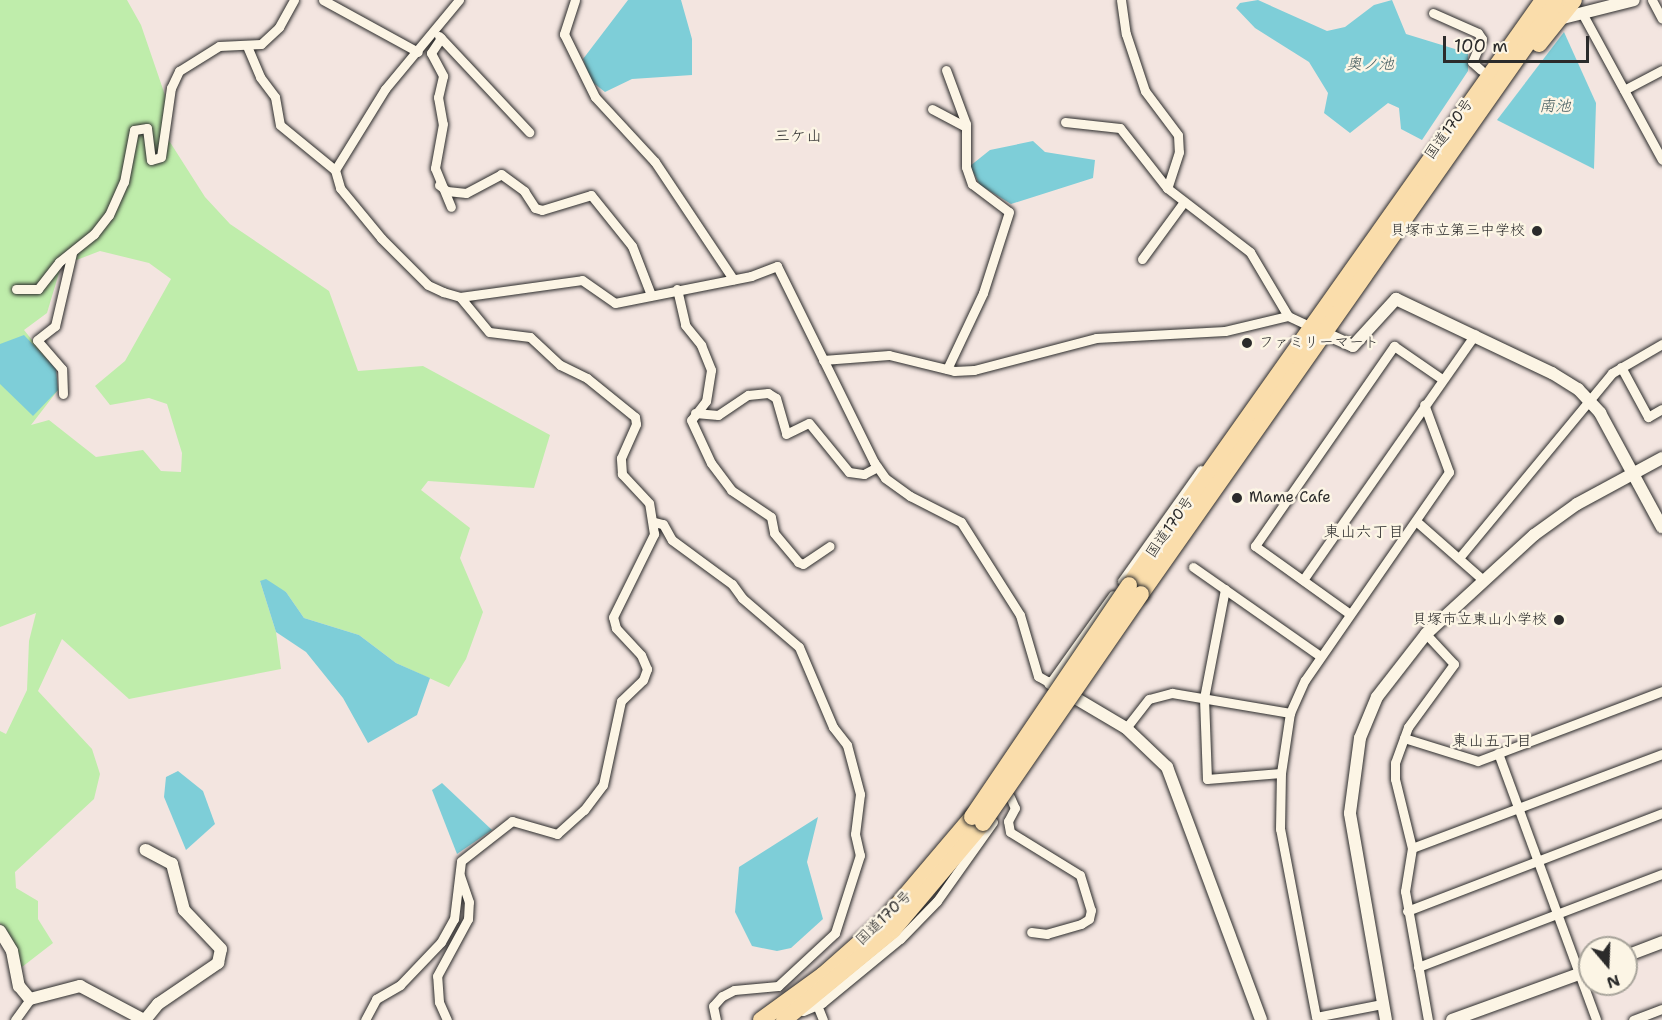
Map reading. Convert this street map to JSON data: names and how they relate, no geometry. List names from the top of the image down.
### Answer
{
  "streets": {
    "highway": ["国道170号"]
  },
  "districts": ["三ケ山", "東山六丁目", "東山五丁目"],
  "water": ["奥ノ池", "南池"],
  "places": [
    "貝塚市立第三中学校",
    "ファミリーマート",
    "Mame Cafe",
    "貝塚市立東山小学校"
  ],
  "scale_bar": "100 m",
  "north": "bottom"
}
